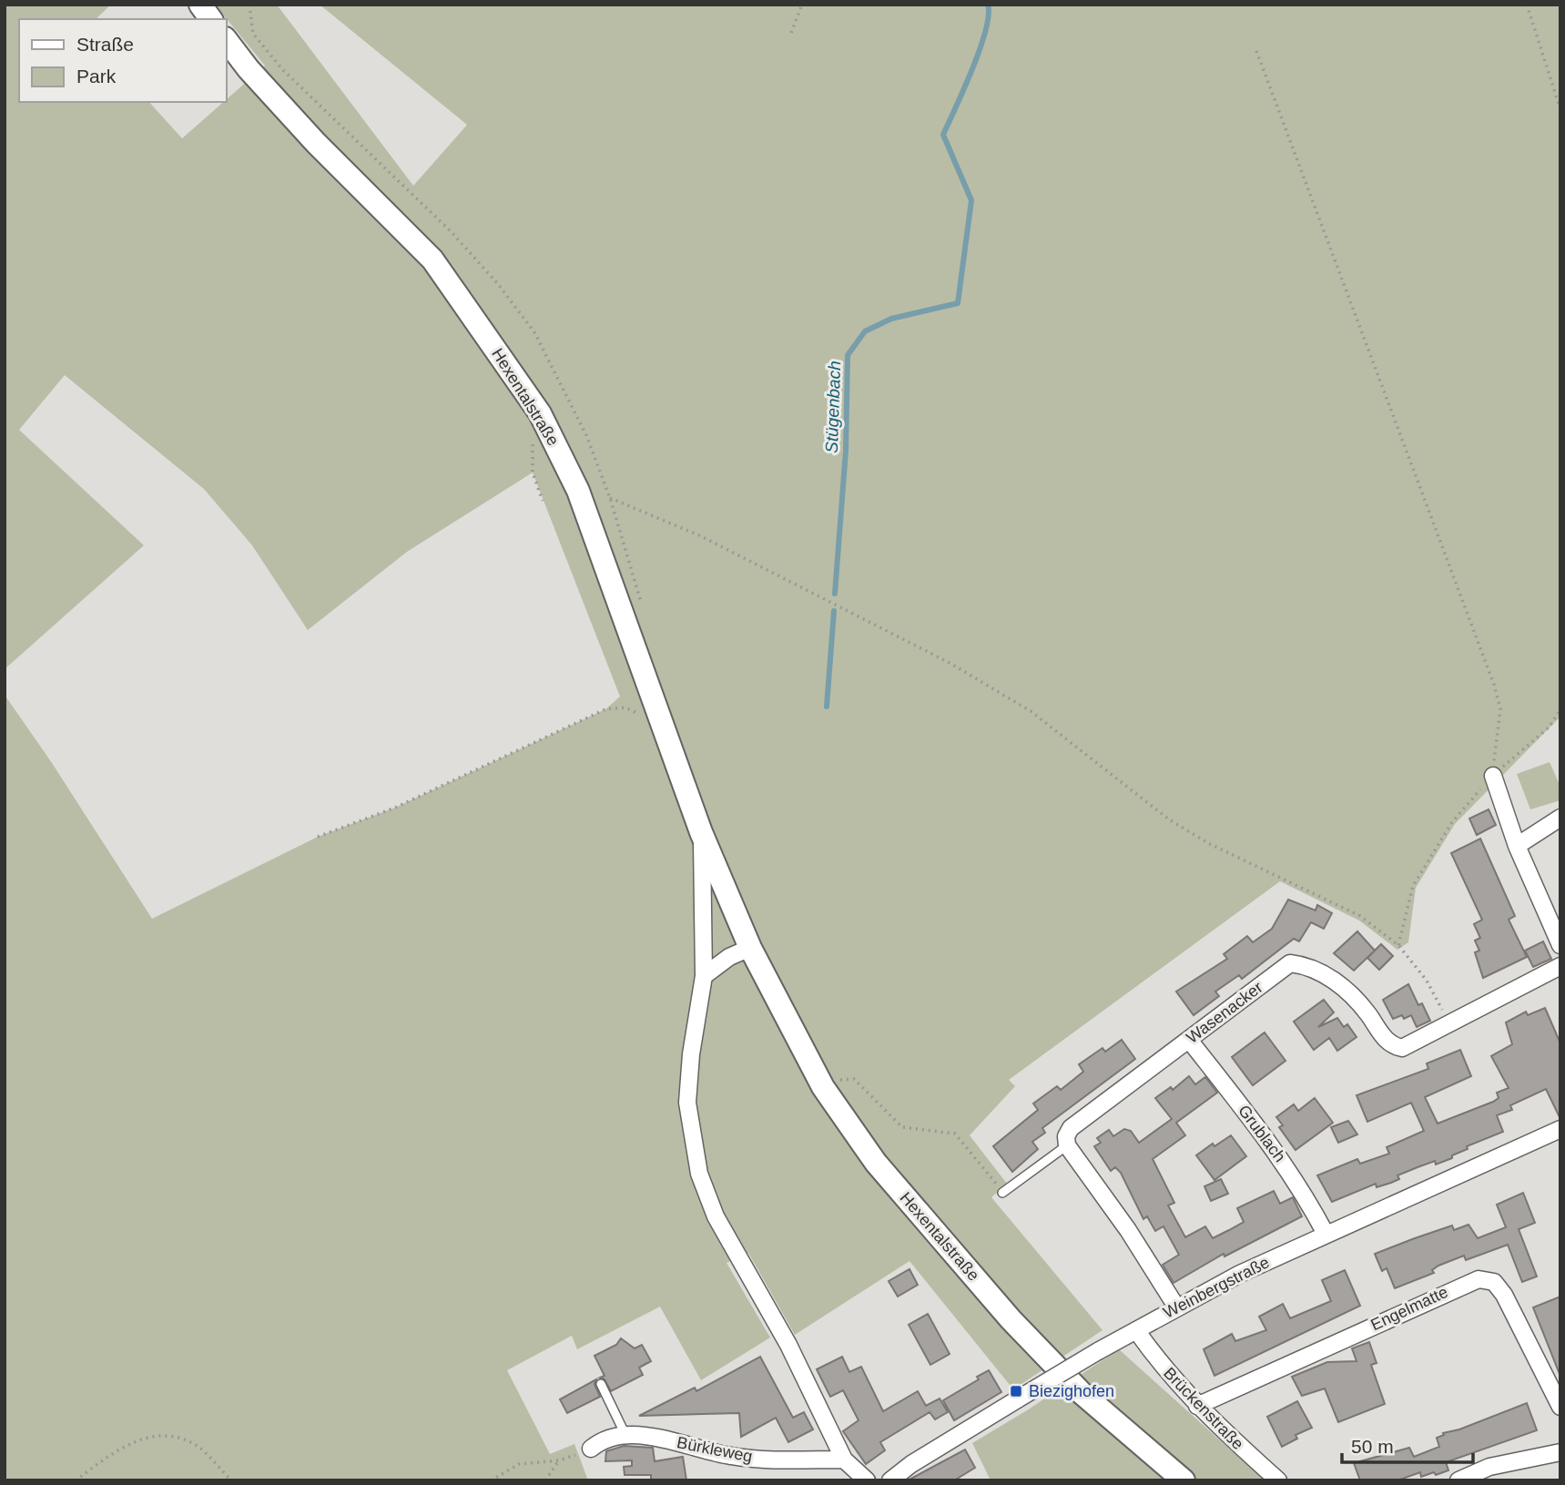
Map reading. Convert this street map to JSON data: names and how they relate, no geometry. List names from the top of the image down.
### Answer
{
  "streets": {
    "main road": ["Hexentalstraße"],
    "street": [
      "Wasenacker",
      "Grublach",
      "Weinbergstraße",
      "Engelmatte",
      "Brückenstraße",
      "Bürkleweg"
    ]
  },
  "crossings": [
    ["Hexentalstraße", "Bürkleweg"],
    ["Wasenacker", "Grublach"],
    ["Grublach", "Weinbergstraße"],
    ["Weinbergstraße", "Brückenstraße"],
    ["Engelmatte", "Brückenstraße"]
  ],
  "water": ["Stügenbach"],
  "places": {
    "transit": ["Biezighofen"]
  },
  "legend": ["Straße", "Park"],
  "scale_bar": "50 m"
}
